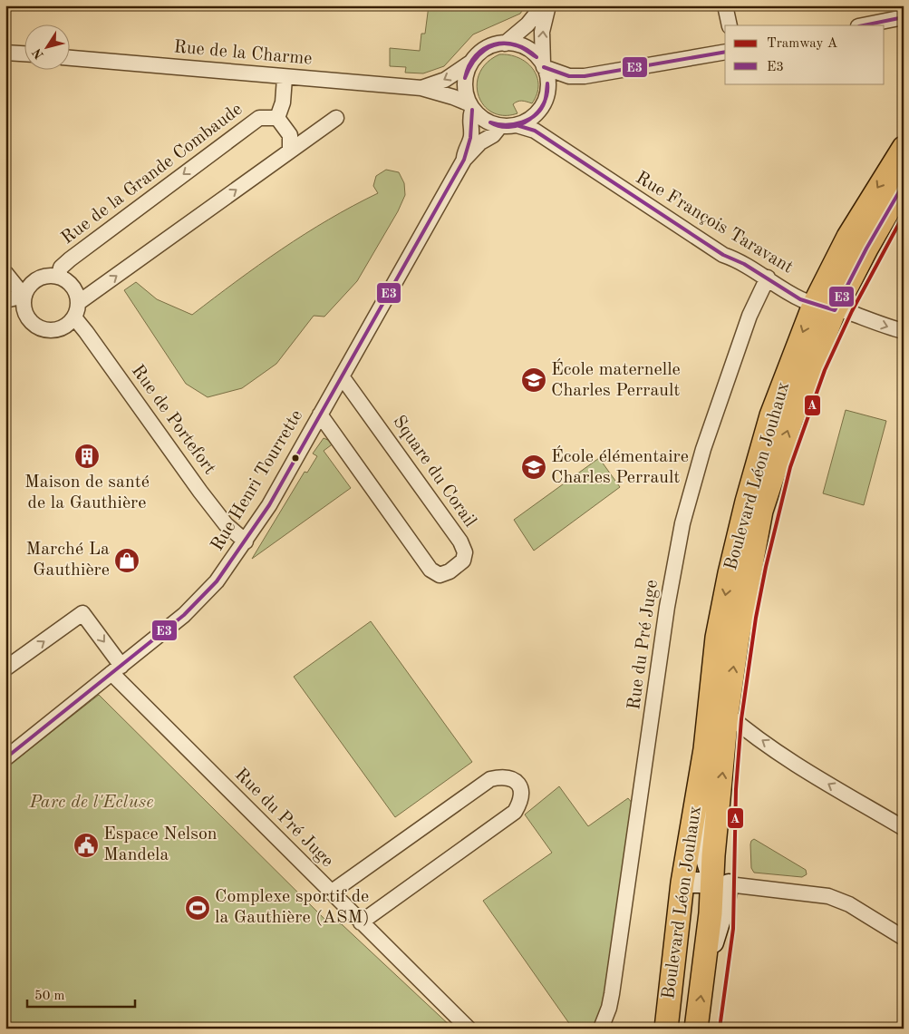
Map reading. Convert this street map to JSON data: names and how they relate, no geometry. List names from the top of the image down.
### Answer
{
  "streets": {
    "main road": ["Boulevard Léon Jouhaux"],
    "street": [
      "Rue de la Charme",
      "Rue de la Grande Combaude",
      "Rue François Taravant",
      "Rue de Portefort",
      "Square du Corail",
      "Rue Henri Tourrette",
      "Rue du Pré Juge"
    ]
  },
  "crossings": [
    ["Rue de la Charme", "Rue François Taravant"],
    ["Rue de la Grande Combaude", "Rue de Portefort"],
    ["Rue François Taravant", "Boulevard Léon Jouhaux"],
    ["Rue François Taravant", "Rue du Pré Juge"],
    ["Rue de Portefort", "Rue Henri Tourrette"],
    ["Square du Corail", "Rue Henri Tourrette"],
    ["Rue Henri Tourrette", "Rue du Pré Juge"]
  ],
  "parks": ["Parc de l'Ecluse"],
  "places": {
    "school or university": ["École maternelle Charles Perrault", "École élémentaire Charles Perrault"],
    "building": ["Maison de santé de la Gauthière"],
    "shop": ["Marché La Gauthière"],
    "public building": ["Espace Nelson Mandela"],
    "sports": ["Complexe sportif de la Gauthière (ASM)"]
  },
  "lines": ["transit line E3", "tram line A"],
  "legend": ["Tramway A", "E3"],
  "scale_bar": "50 m",
  "north": "bottom left"
}
